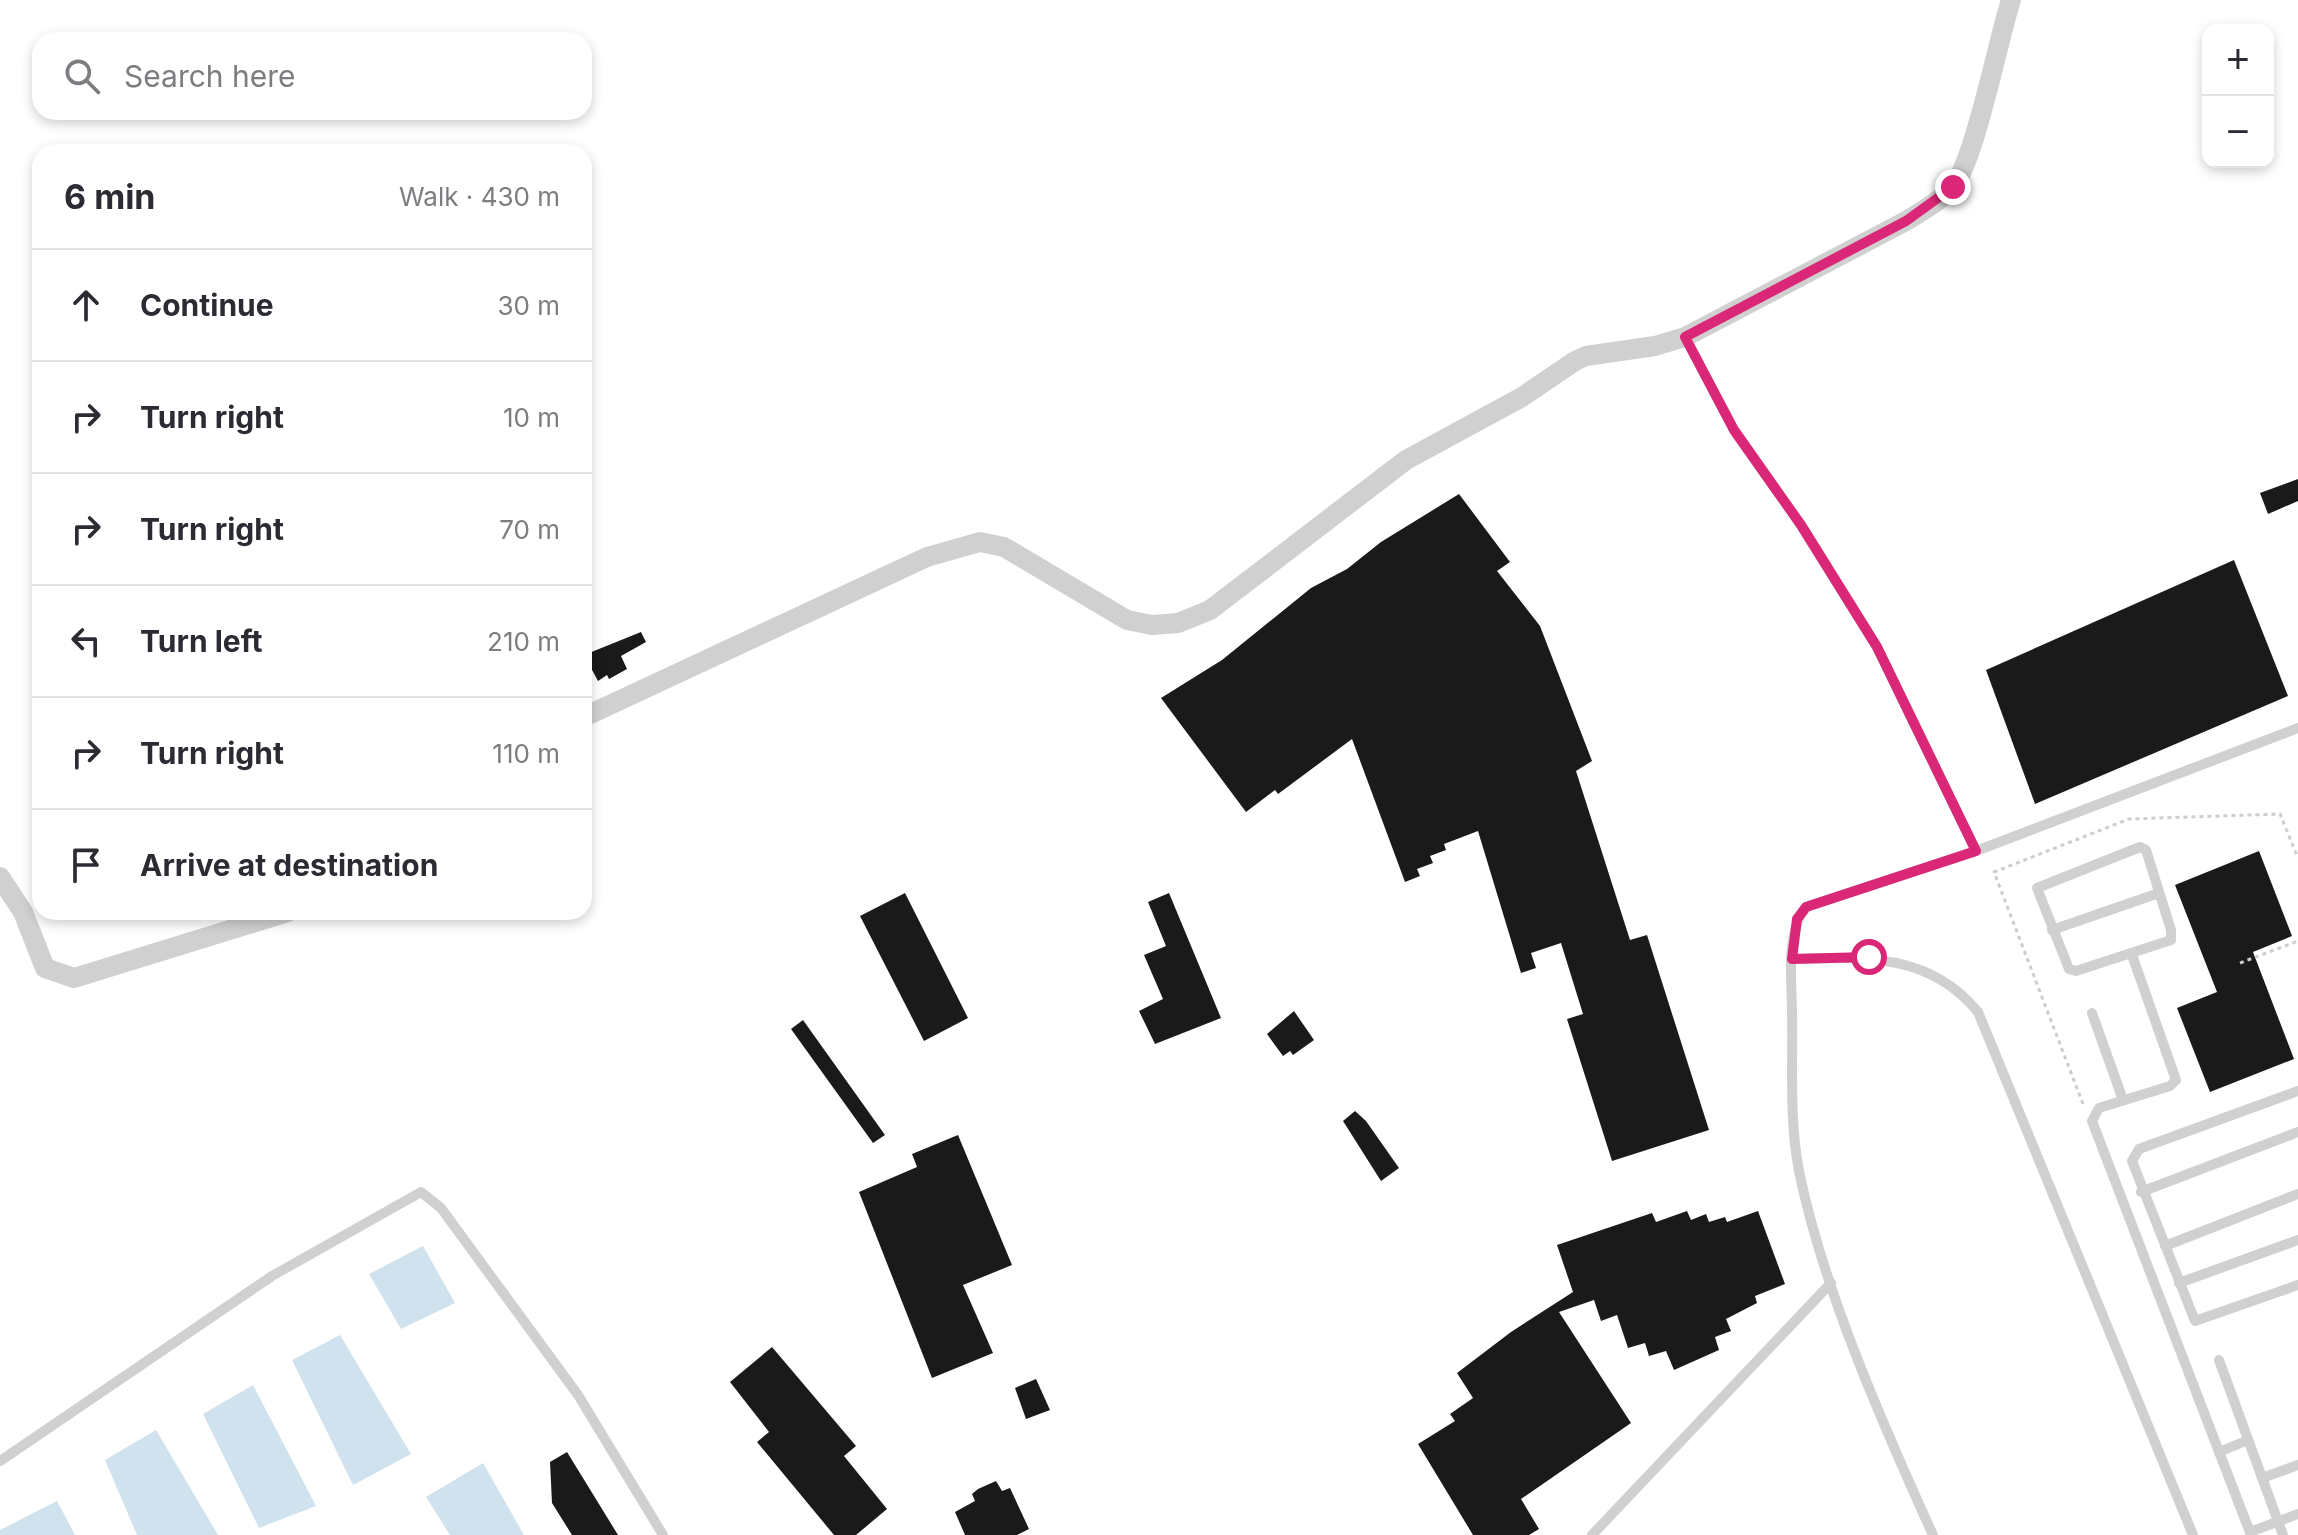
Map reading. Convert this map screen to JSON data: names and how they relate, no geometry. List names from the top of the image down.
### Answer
{
  "page": {
    "map_buttons": ["+", "−"],
    "search": "Search here",
    "heading": ["6 min", "Walk · 430 m"],
    "list": [
      ["Continue", "30 m"],
      ["Turn right", "10 m"],
      ["Turn right", "70 m"],
      ["Turn left", "210 m"],
      ["Turn right", "110 m"],
      "Arrive at destination"
    ]
  }
}
